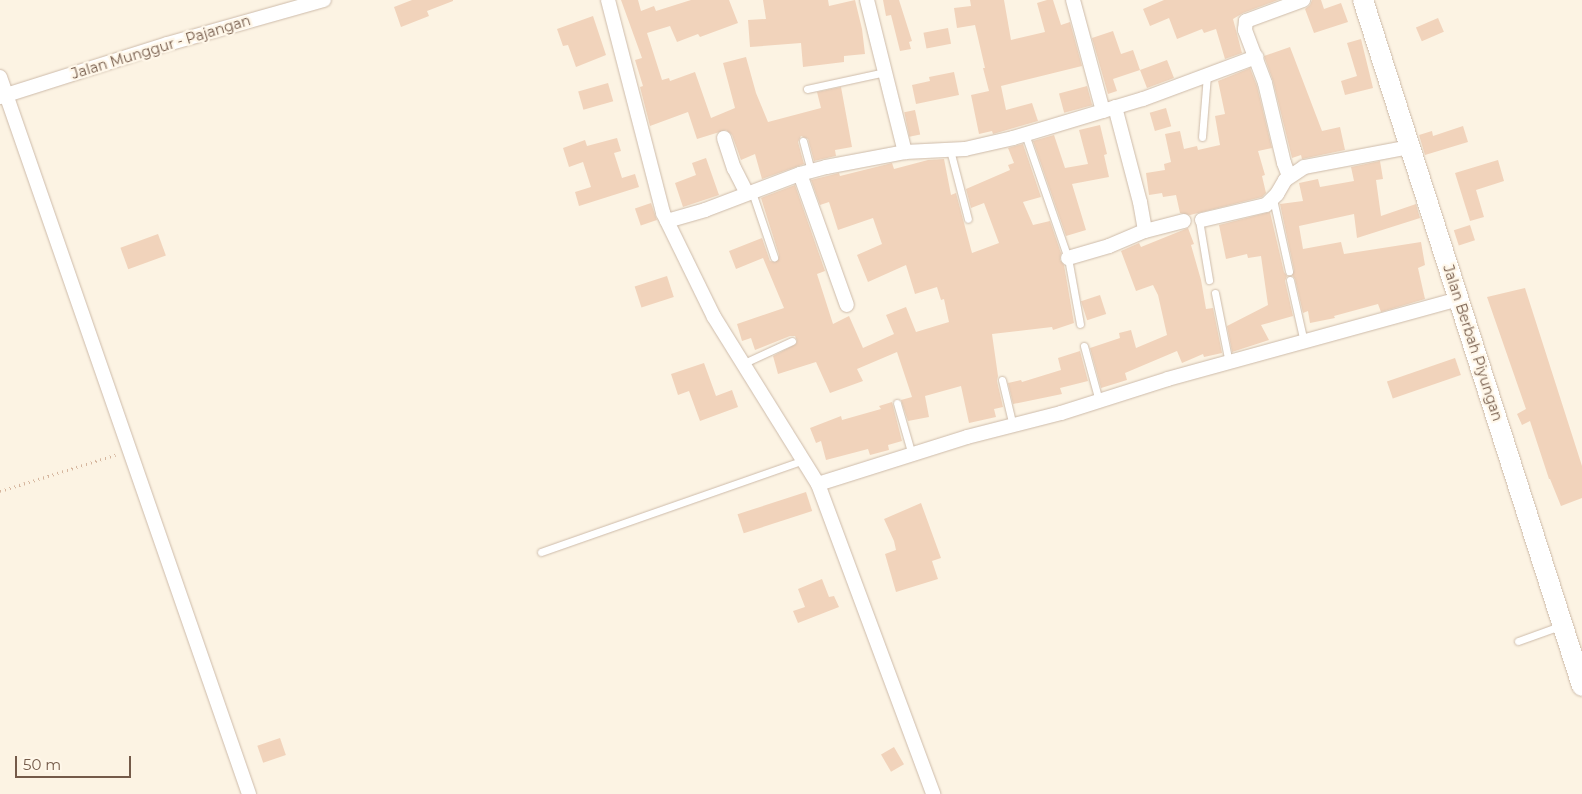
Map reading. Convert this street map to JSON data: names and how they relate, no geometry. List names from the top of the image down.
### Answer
{
  "streets": {
    "street": ["Jalan Munggur - Pajangan", "Jalan Berbah Piyungan"]
  },
  "scale_bar": "50 m"
}
